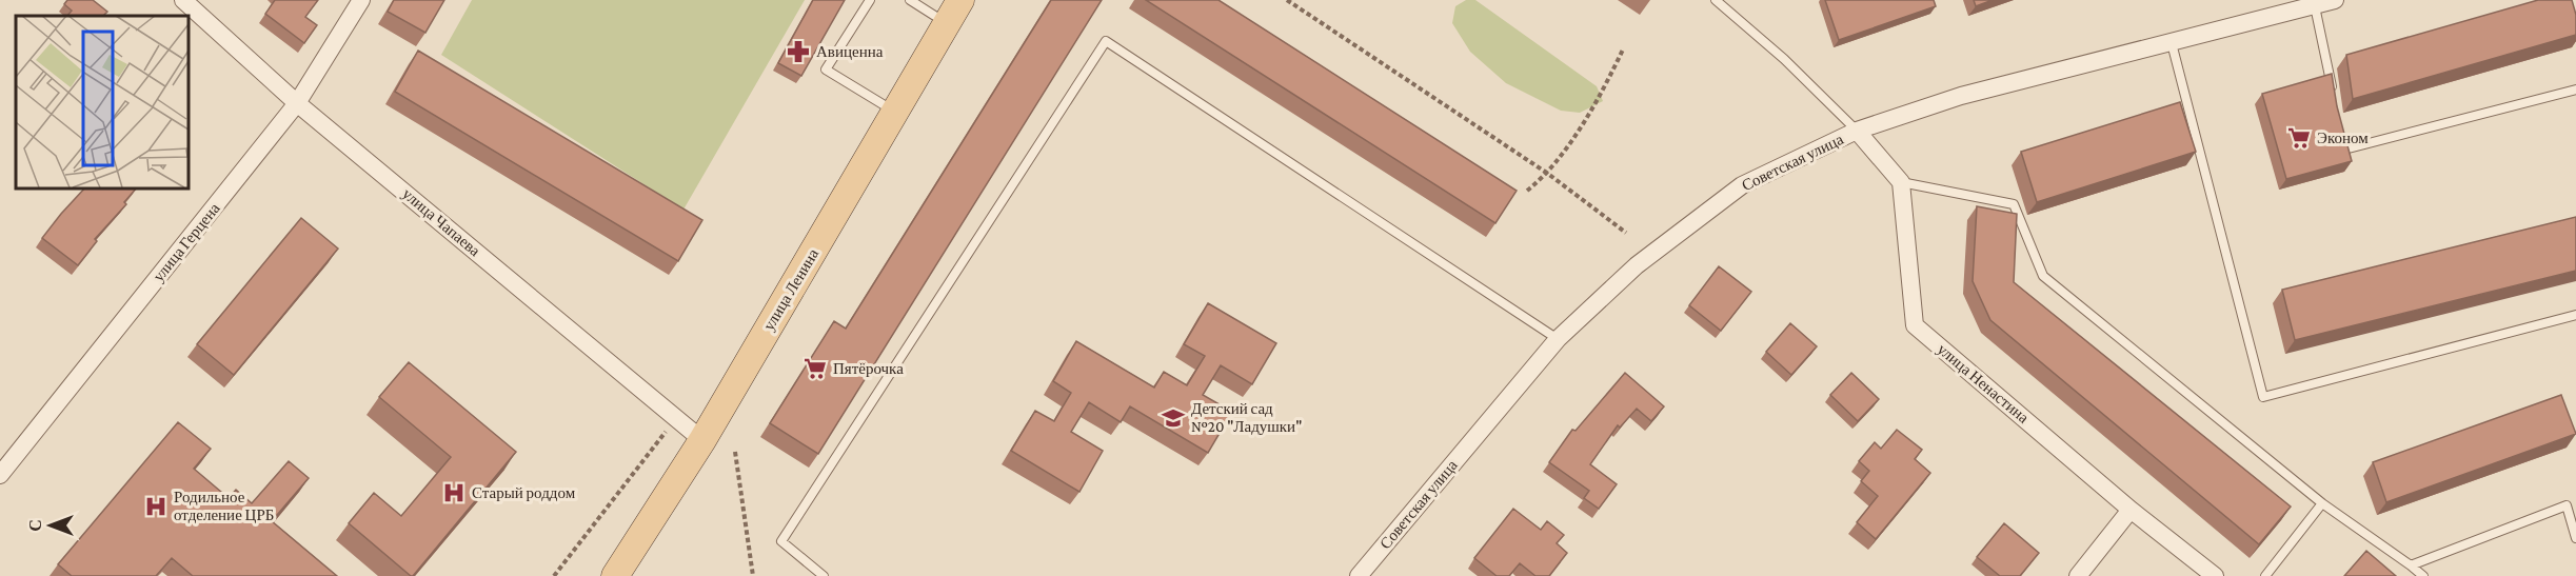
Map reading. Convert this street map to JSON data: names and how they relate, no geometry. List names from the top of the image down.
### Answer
{
  "streets": {
    "main road": ["улица Ленина"],
    "street": [
      "Советская улица",
      "улица Чапаева",
      "улица Герцена",
      "улица Ненастина"
    ]
  },
  "crossings": [
    ["улица Чапаева", "улица Герцена"],
    ["улица Чапаева", "улица Ленина"]
  ],
  "places": {
    "pharmacy": ["Авиценна"],
    "supermarket": ["Эконом", "Пятёрочка"],
    "school or university": ["Детский сад №20 \"Ладушки\""],
    "hospital": ["Старый роддом", "Родильное отделение ЦРБ"]
  },
  "north": "left"
}
